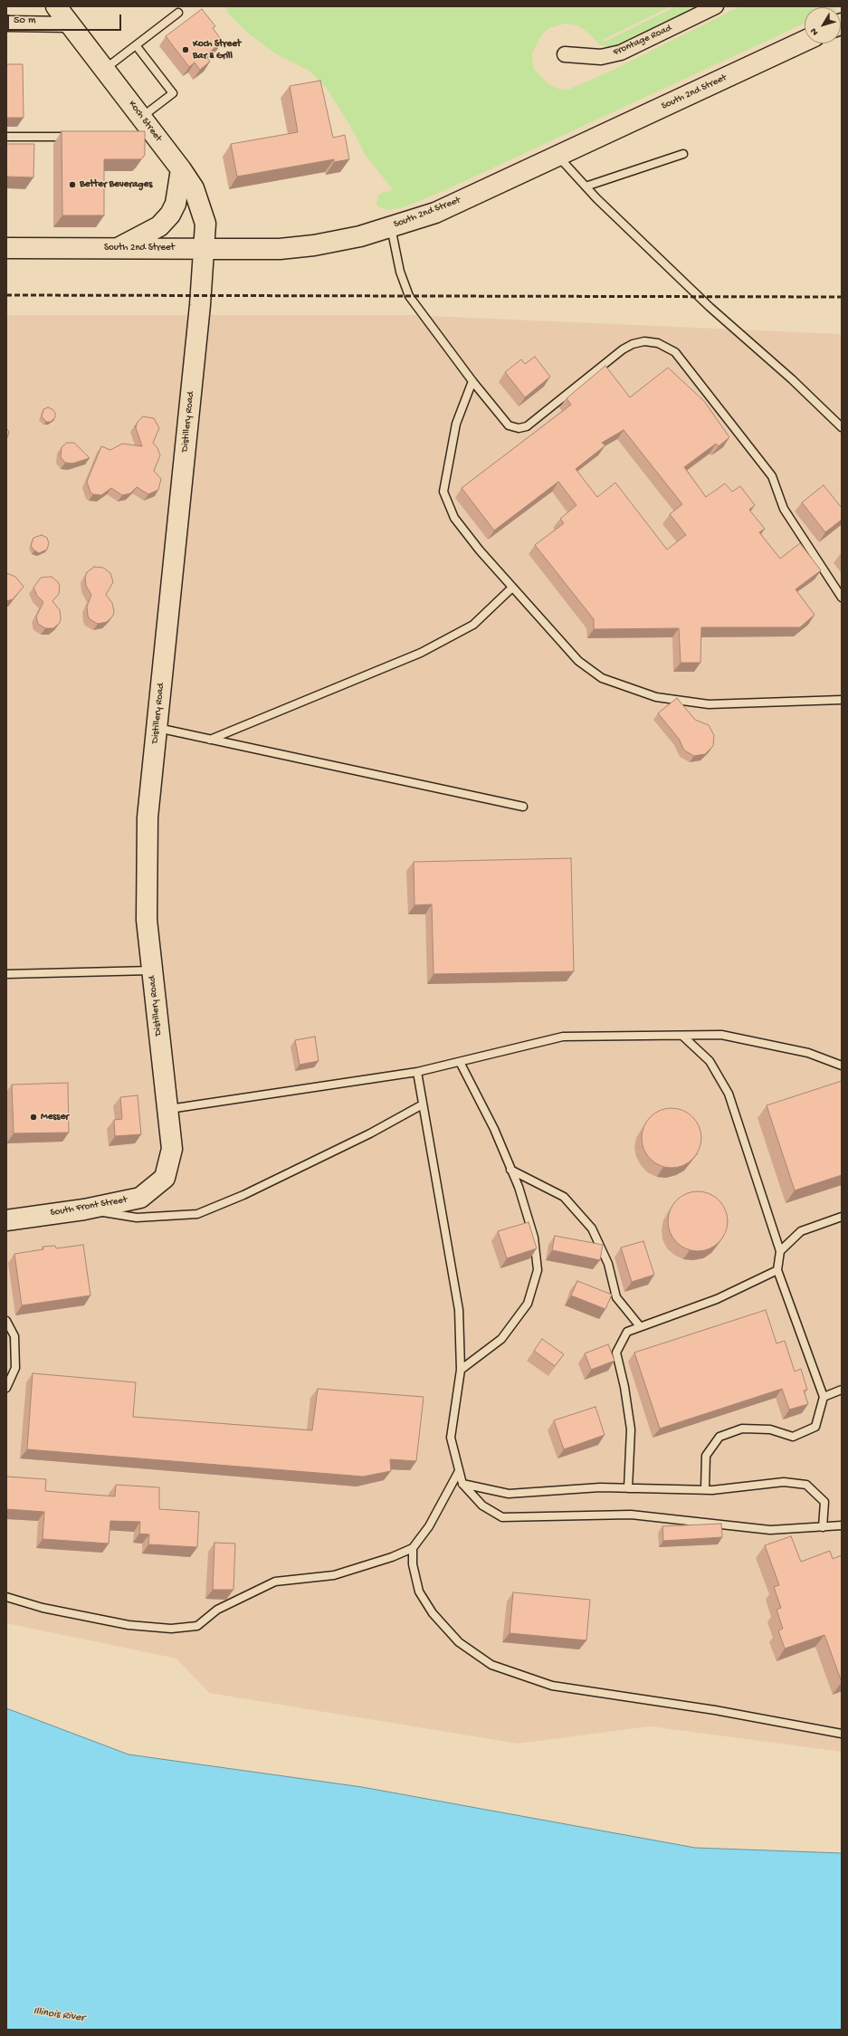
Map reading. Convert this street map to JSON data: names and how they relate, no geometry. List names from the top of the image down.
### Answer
{
  "streets": {
    "street": [
      "Frontage Road",
      "South 2nd Street",
      "Koch Street",
      "Distillery Road",
      "South Front Street"
    ]
  },
  "crossings": [
    ["South 2nd Street", "Koch Street"],
    ["South 2nd Street", "Distillery Road"],
    ["Koch Street", "Distillery Road"],
    ["Distillery Road", "South Front Street"]
  ],
  "water": ["Illinois River"],
  "places": ["Koch Street Bar & Grill", "Better Beverages", "Messer"],
  "scale_bar": "50 m",
  "north": "bottom left"
}
